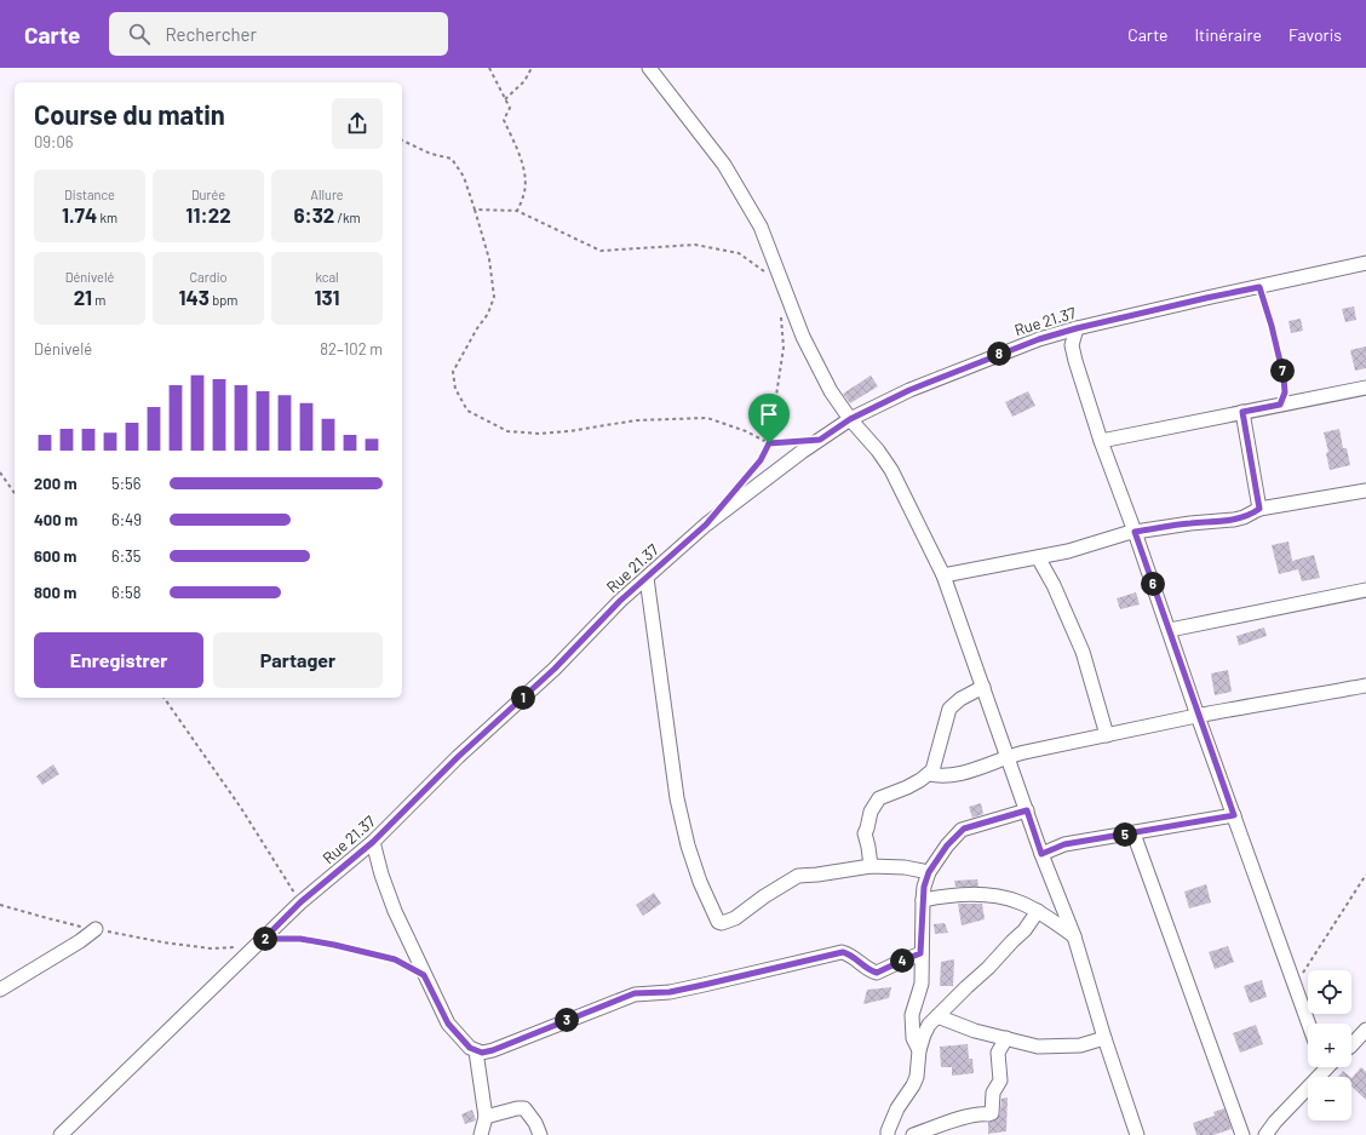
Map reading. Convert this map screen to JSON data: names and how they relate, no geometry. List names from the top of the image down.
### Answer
{
  "streets": {
    "street": ["Rue 21.37"]
  },
  "page": {
    "header": "Carte",
    "search": "Rechercher",
    "nav": ["Carte", "Itinéraire", "Favoris"],
    "heading": ["Course du matin", "09:06"],
    "stats": [
      ["Distance", "1.74 km"],
      ["Durée", "11:22"],
      ["Allure", "6:32 /km"],
      ["Dénivelé", "21 m"],
      ["Cardio", "143 bpm"],
      ["kcal", "131"]
    ],
    "chart": ["Dénivelé", "82–102 m"],
    "pins": [
      "8",
      "7",
      "6",
      "1",
      "5",
      "2",
      "4",
      "3"
    ],
    "list": [
      {
        "name": "200 m",
        "note": "5:56"
      },
      {
        "name": "400 m",
        "note": "6:49"
      },
      {
        "name": "600 m",
        "note": "6:35"
      },
      {
        "name": "800 m",
        "note": "6:58"
      }
    ],
    "buttons": ["Enregistrer", "Partager"],
    "map_buttons": ["+", "−"]
  }
}
